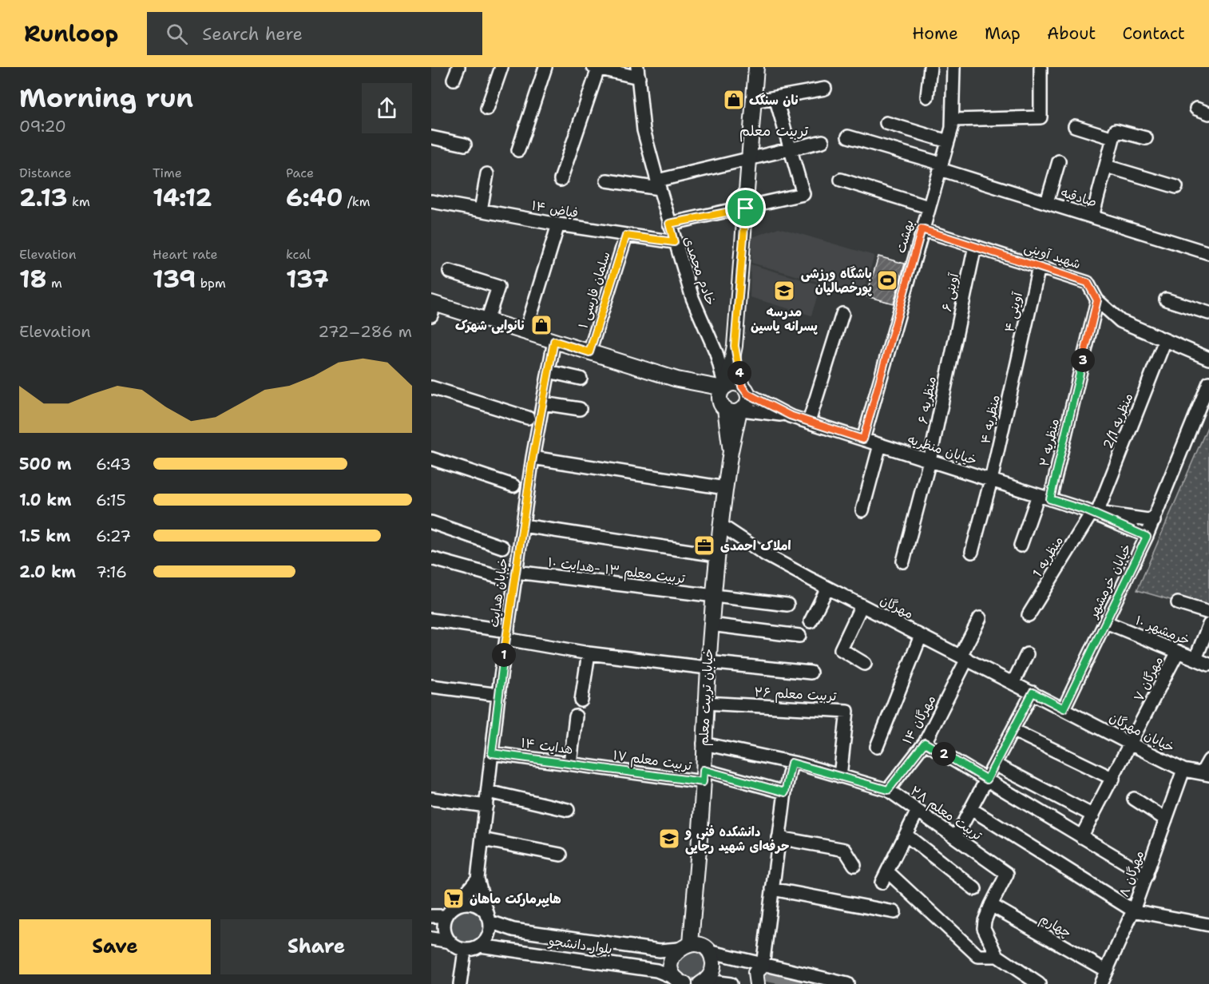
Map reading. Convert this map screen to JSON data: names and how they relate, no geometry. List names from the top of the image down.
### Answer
{
  "streets": {
    "main road": ["خیابان تربیت معلم"],
    "street": [
      "صادقیه",
      "فیاض ۱۴",
      "بهشت",
      "شهید آوینی",
      "خادم محمدی",
      "سلمان فارسی ۱",
      "آوینی ۶",
      "آوینی ۴",
      "منظریه ۶",
      "منظریه ۴",
      "منظریه 2/1",
      "منظریه ۲",
      "خیابان منظریه",
      "منظریه 1",
      "تربیت معلم ۱۳ -هدایت ۱۰",
      "خیابان خرمشهر",
      "خیابان هدایت",
      "مهرگان",
      "خرمشهر ۱۰",
      "مهرگان ۷",
      "تربیت معلم ۲۶",
      "مهرگان ۱۴",
      "خیابان مهرگان",
      "هدایت ۱۴",
      "تربیت معلم ۱۷",
      "تربیت معلم ۲۸",
      "مهرگان ۸",
      "چهارم",
      "بلوار دانشجو"
    ]
  },
  "crossings": [
    ["صادقیه", "بهشت"],
    ["فیاض ۱۴", "خادم محمدی"],
    ["فیاض ۱۴", "سلمان فارسی ۱"],
    ["بهشت", "شهید آوینی"],
    ["بهشت", "خیابان منظریه"],
    ["شهید آوینی", "آوینی ۶"],
    ["شهید آوینی", "آوینی ۴"],
    ["شهید آوینی", "منظریه 2/1"],
    ["شهید آوینی", "منظریه ۲"],
    ["آوینی ۶", "منظریه ۶"],
    ["آوینی ۴", "منظریه ۴"],
    ["منظریه ۶", "خیابان منظریه"],
    ["منظریه ۴", "خیابان منظریه"],
    ["منظریه 2/1", "خیابان منظریه"],
    ["منظریه 2/1", "منظریه 1"],
    ["منظریه ۲", "خیابان منظریه"],
    ["خیابان منظریه", "منظریه 1"],
    ["تربیت معلم ۱۳ -هدایت ۱۰", "خیابان هدایت"],
    ["تربیت معلم ۱۳ -هدایت ۱۰", "خیابان تربیت معلم"],
    ["خیابان خرمشهر", "مهرگان"],
    ["خیابان خرمشهر", "خرمشهر ۱۰"],
    ["خیابان خرمشهر", "خیابان مهرگان"],
    ["خیابان هدایت", "هدایت ۱۴"],
    ["مهرگان", "خیابان تربیت معلم"],
    ["مهرگان", "مهرگان ۱۴"],
    ["مهرگان", "خیابان مهرگان"],
    ["خرمشهر ۱۰", "مهرگان ۷"],
    ["مهرگان ۷", "خیابان مهرگان"],
    ["تربیت معلم ۲۶", "خیابان تربیت معلم"],
    ["تربیت معلم ۲۶", "تربیت معلم ۲۸"],
    ["خیابان تربیت معلم", "تربیت معلم ۱۷"],
    ["خیابان تربیت معلم", "تربیت معلم ۲۸"],
    ["خیابان تربیت معلم", "بلوار دانشجو"],
    ["مهرگان ۱۴", "تربیت معلم ۲۸"],
    ["خیابان مهرگان", "مهرگان ۸"],
    ["هدایت ۱۴", "تربیت معلم ۱۷"],
    ["تربیت معلم ۲۸", "چهارم"],
    ["مهرگان ۸", "چهارم"]
  ],
  "districts": ["تربیت معلم"],
  "places": {
    "shop": ["نان سنگک", "نانوایی شهرک"],
    "sports": ["باشگاه ورزشی پورخصالیان"],
    "school or university": ["مدرسه پسرانه یاسین", "دانشکده فنی و حرفه‌ای شهید رجایی"],
    "office": ["املاک احمدی"],
    "supermarket": ["هایپرمارکت ماهان"]
  },
  "page": {
    "header": "Runloop",
    "search": "Search here",
    "nav": [
      "Home",
      "Map",
      "About",
      "Contact"
    ],
    "heading": ["Morning run", "09:20"],
    "stats": [
      ["Distance", "2.13 km"],
      ["Time", "14:12"],
      ["Pace", "6:40 /km"],
      ["Elevation", "18 m"],
      ["Heart rate", "139 bpm"],
      ["kcal", "137"]
    ],
    "chart": ["Elevation", "272–286 m"],
    "pins": [
      "3",
      "4",
      "1",
      "2"
    ],
    "list": [
      {
        "name": "500 m",
        "note": "6:43"
      },
      {
        "name": "1.0 km",
        "note": "6:15"
      },
      {
        "name": "1.5 km",
        "note": "6:27"
      },
      {
        "name": "2.0 km",
        "note": "7:16"
      }
    ],
    "buttons": ["Save", "Share"]
  }
}
